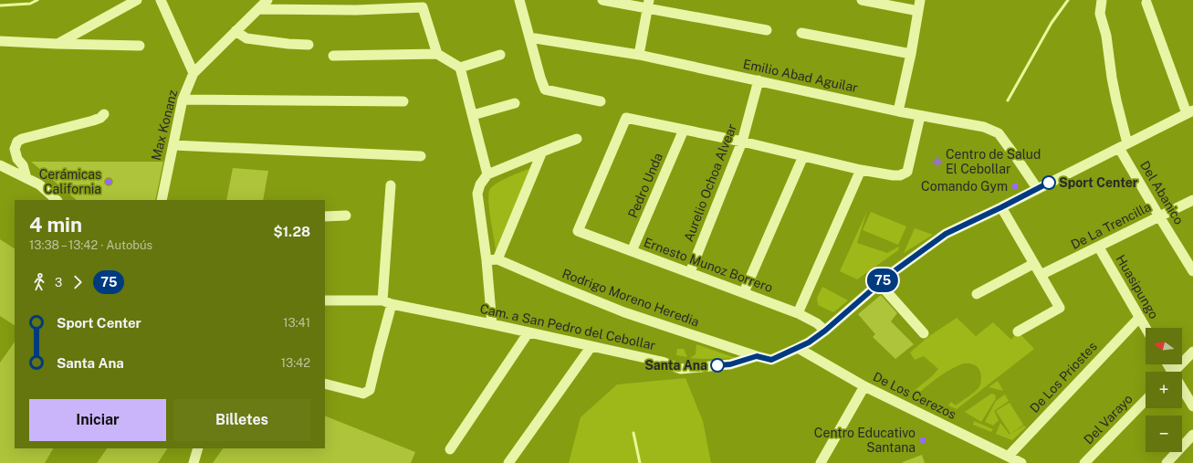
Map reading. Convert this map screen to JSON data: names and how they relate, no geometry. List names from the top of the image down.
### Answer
{
  "streets": {
    "street": [
      "Emilio Abad Aguilar",
      "Max Konanz",
      "Aurelio Ochoa Alvear",
      "Pedro Unda",
      "Del Abanico",
      "De La Trencilla",
      "Ernesto Munoz Borrero",
      "Huasipungo",
      "Rodrigo Moreno Heredia",
      "Cam. a San Pedro del Cebollar",
      "De Los Priostes",
      "De Los Cerezos",
      "Del Varayo"
    ]
  },
  "crossings": [
    ["Emilio Abad Aguilar", "Aurelio Ochoa Alvear"],
    ["Emilio Abad Aguilar", "Cam. a San Pedro del Cebollar"],
    ["Aurelio Ochoa Alvear", "Ernesto Munoz Borrero"],
    ["Pedro Unda", "Ernesto Munoz Borrero"],
    ["Del Abanico", "De La Trencilla"],
    ["Del Abanico", "Cam. a San Pedro del Cebollar"],
    ["De La Trencilla", "Huasipungo"],
    ["Ernesto Munoz Borrero", "Cam. a San Pedro del Cebollar"],
    ["Huasipungo", "De Los Priostes"],
    ["Rodrigo Moreno Heredia", "Cam. a San Pedro del Cebollar"],
    ["Cam. a San Pedro del Cebollar", "De Los Cerezos"],
    ["De Los Priostes", "De Los Cerezos"]
  ],
  "places": {
    "health": ["Centro de Salud El Cebollar"],
    "other": [
      "Cerámicas California",
      "Sport Center",
      "Comando Gym",
      "Santa Ana",
      "Centro Educativo Santana"
    ]
  },
  "lines": ["bus line 75"],
  "north": "left",
  "page": {
    "on_map": "75",
    "heading": ["4 min", "13:38 – 13:42 · Autobús", "$1.28"],
    "legs": ["3", "75"],
    "list": [
      {
        "name": "Sport Center",
        "value": "13:41"
      },
      {
        "name": "Santa Ana",
        "value": "13:42"
      }
    ],
    "map_buttons": ["+", "−"],
    "buttons": ["Iniciar", "Billetes"]
  }
}
